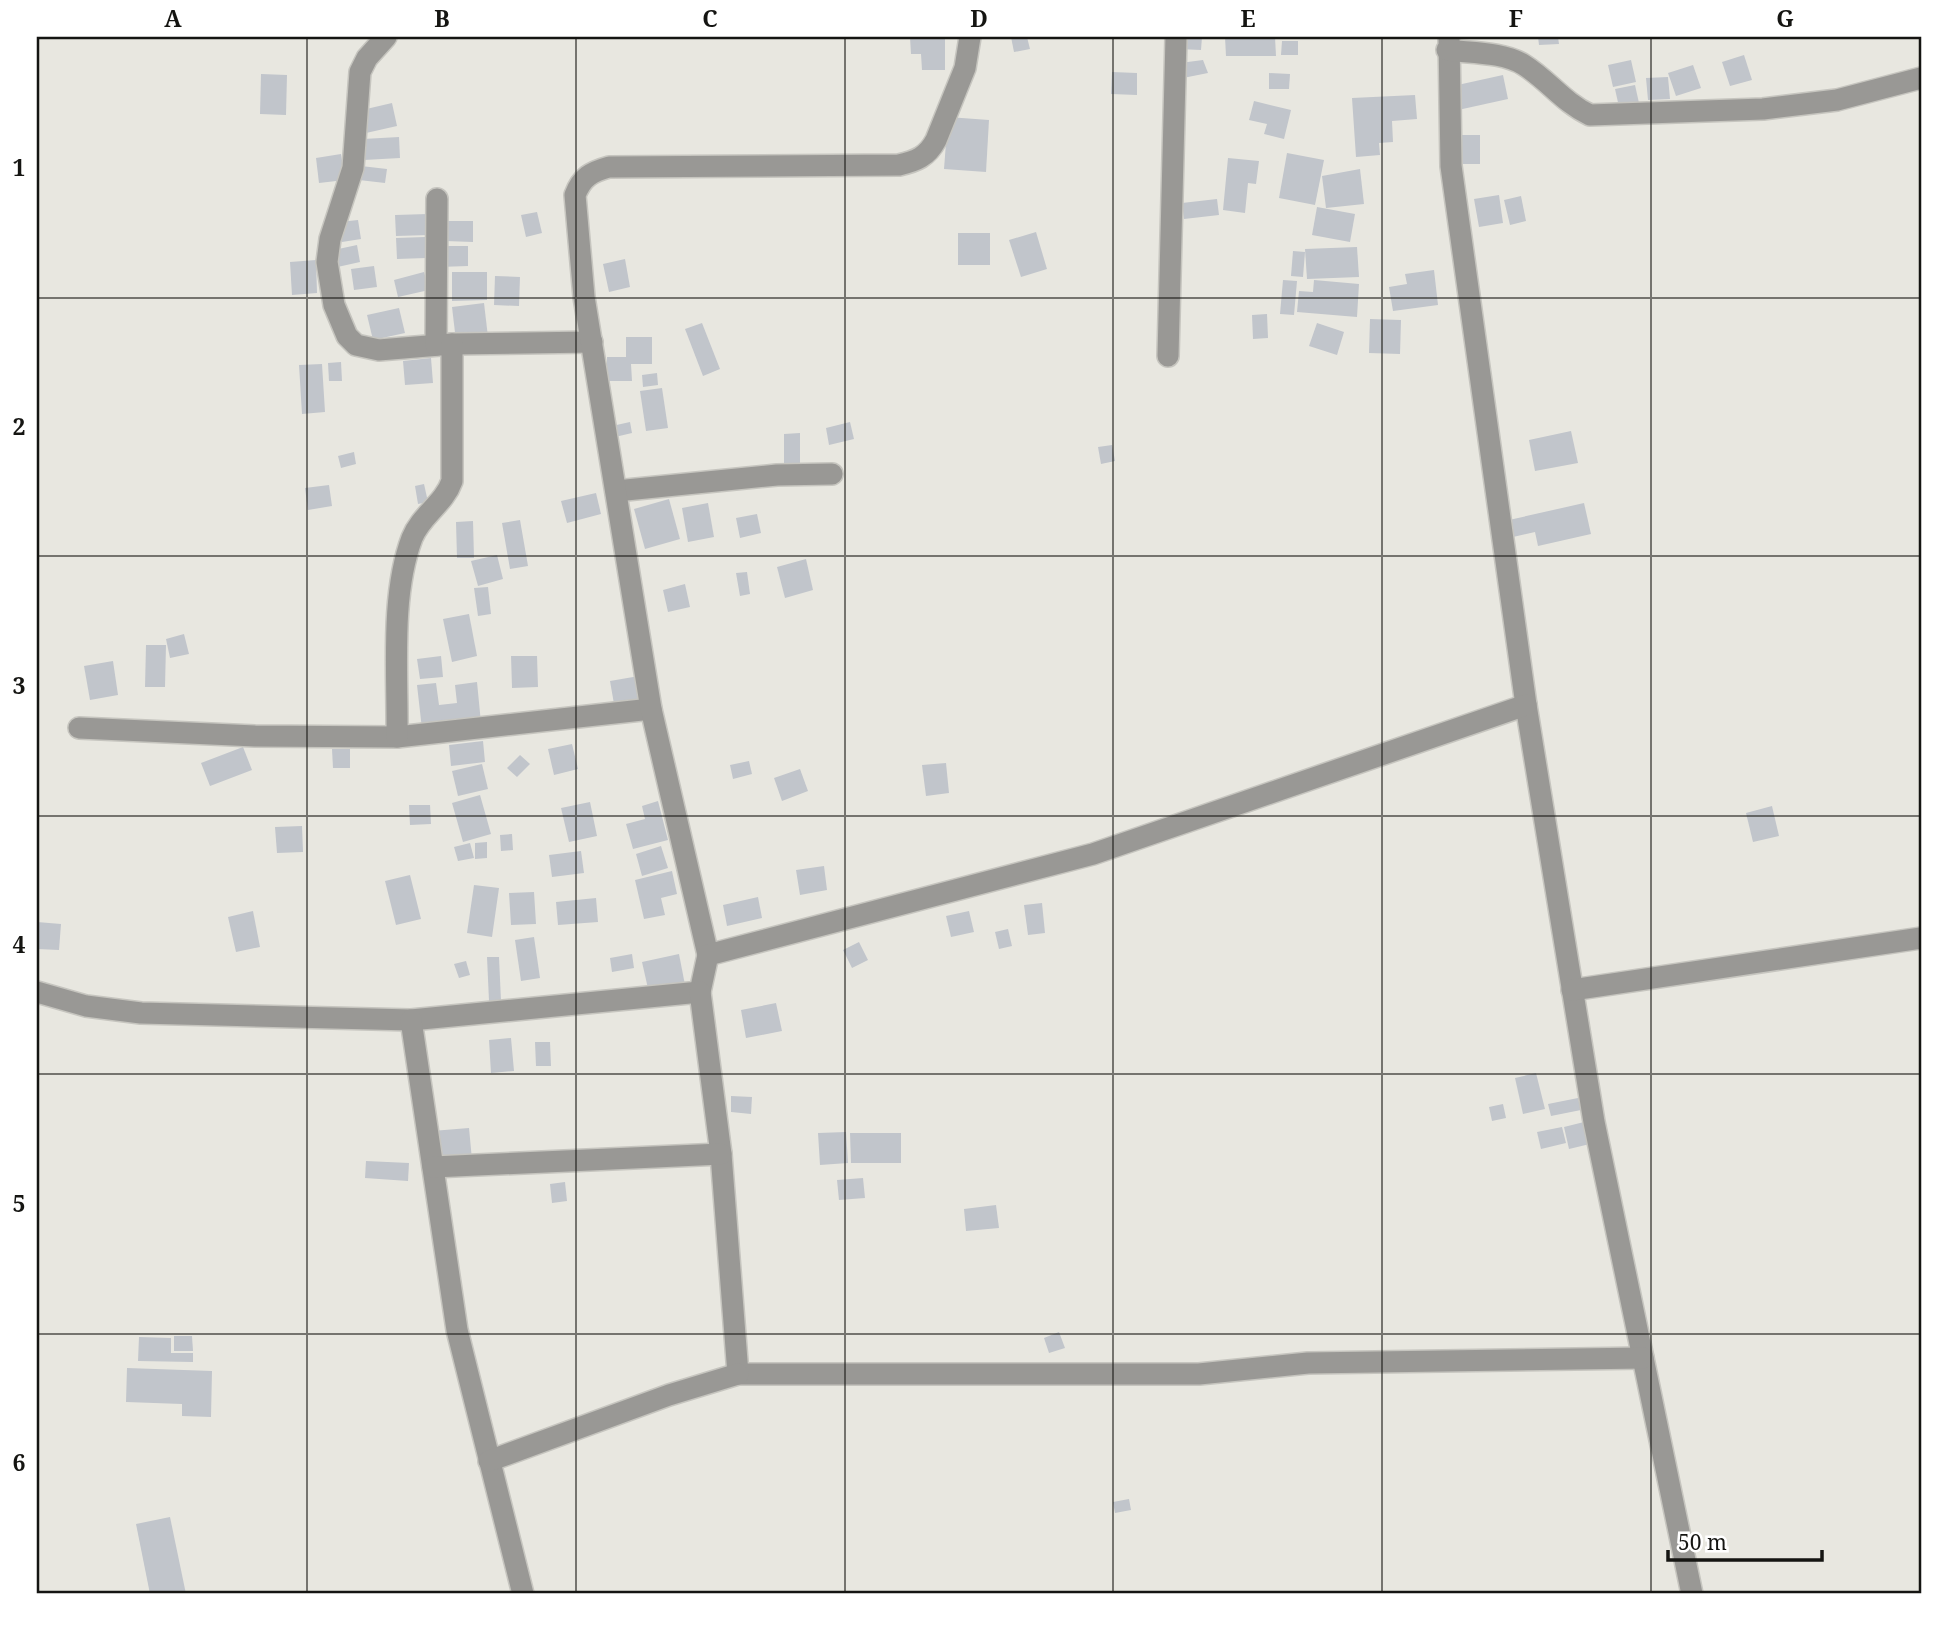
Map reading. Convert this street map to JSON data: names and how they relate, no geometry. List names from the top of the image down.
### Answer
{
  "scale_bar": "50 m",
  "grid": {
    "columns": [
      "A",
      "B",
      "C",
      "D",
      "E",
      "F",
      "G"
    ],
    "rows": [
      "1",
      "2",
      "3",
      "4",
      "5",
      "6"
    ]
  }
}
